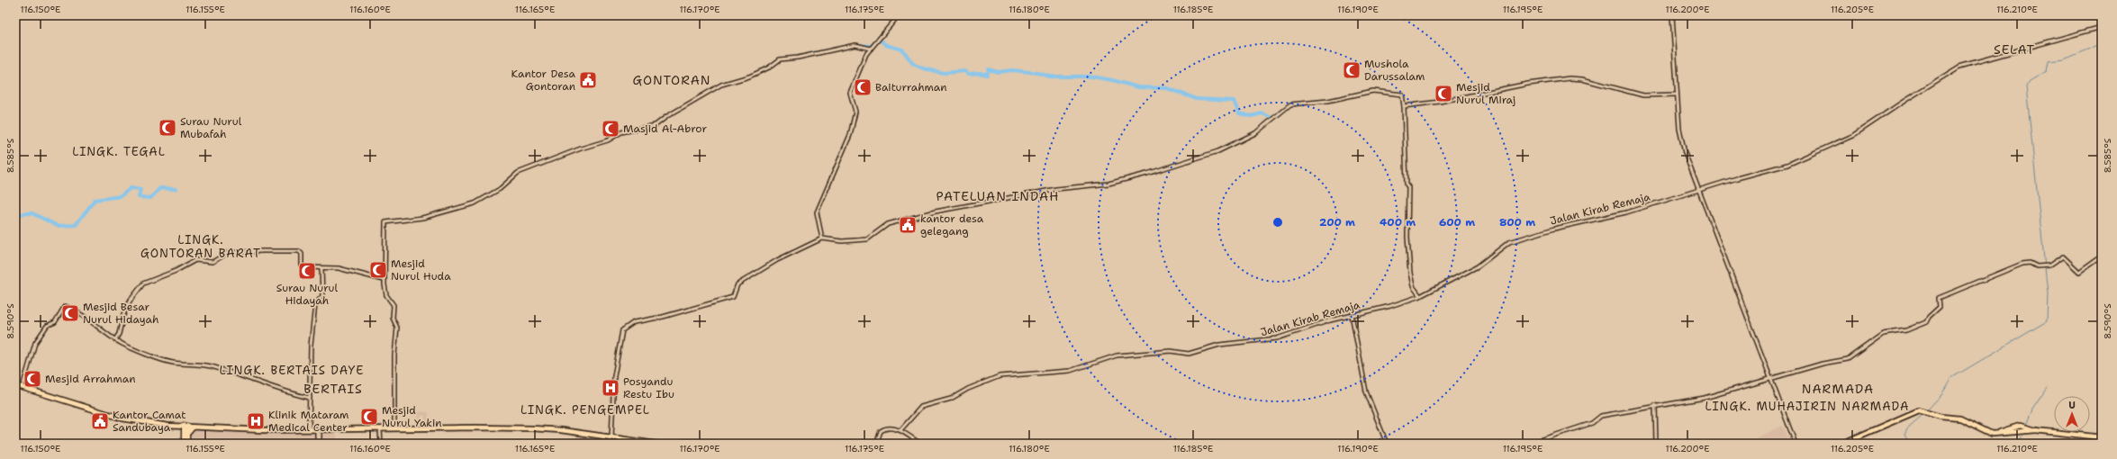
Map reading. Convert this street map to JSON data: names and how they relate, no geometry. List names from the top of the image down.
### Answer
{
  "streets": {
    "street": ["Jalan Kirab Remaja"]
  },
  "districts": [
    "SELAT",
    "GONTORAN",
    "LINGK. TEGAL",
    "PATELUAN INDAH",
    "LINGK. GONTORAN BARAT",
    "LINGK. BERTAIS DAYE",
    "BERTAIS",
    "NARMADA",
    "LINGK. MUHAJIRIN NARMADA",
    "LINGK. PENGEMPEL"
  ],
  "places": {
    "mosque": [
      "Mushola Darussalam",
      "Baiturrahman",
      "Mesjid Nurul Miraj",
      "Surau Nurul Mubafah",
      "Masjid Al-Abror",
      "Mesjid Nurul Huda",
      "Surau Nurul Hidayah",
      "Mesjid Besar Nurul Hidayah",
      "Mesjid Arrahman",
      "Mesjid Nurul Yakin"
    ],
    "public building": ["Kantor Desa Gontoran", "kantor desa gelegang", "Kantor Camat Sandubaya"],
    "hospital": ["Posyandu Restu Ibu", "Klinik Mataram Medical Center"]
  },
  "north": "top",
  "coordinates": [
    "116.150°E",
    "116.155°E",
    "116.160°E",
    "116.165°E",
    "116.170°E",
    "116.175°E",
    "116.180°E",
    "116.185°E",
    "116.190°E",
    "116.195°E",
    "116.200°E",
    "116.205°E",
    "116.210°E",
    "8.585°S",
    "8.590°S"
  ],
  "rings": [
    "200 m",
    "400 m",
    "600 m",
    "800 m"
  ]
}
